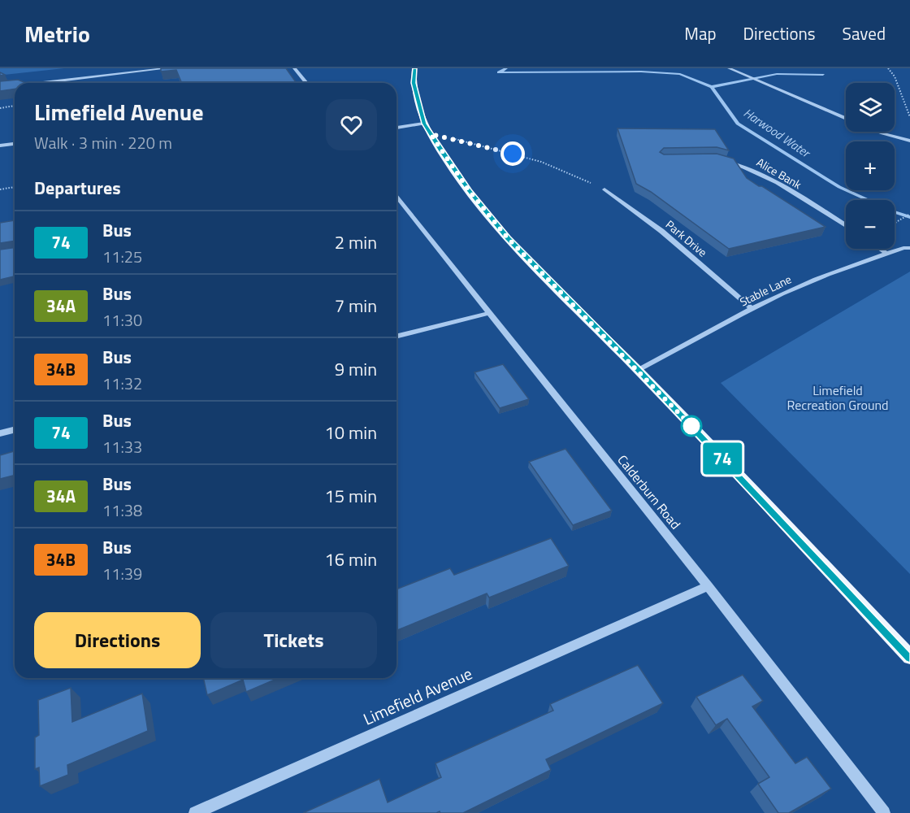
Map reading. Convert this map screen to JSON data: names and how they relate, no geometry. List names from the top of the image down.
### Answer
{
  "streets": {
    "street": [
      "Alice Bank",
      "Park Drive",
      "Stable Lane",
      "Calderburn Road",
      "Limefield Avenue"
    ]
  },
  "crossings": [
    ["Park Drive", "Stable Lane"],
    ["Calderburn Road", "Limefield Avenue"]
  ],
  "water": ["Harwood Water"],
  "parks": ["Limefield Recreation Ground"],
  "lines": ["bus line 74"],
  "page": {
    "header": "Metrio",
    "nav": ["Map", "Directions", "Saved"],
    "on_map": "74",
    "map_buttons": ["+", "−"],
    "heading": [
      ["Limefield Avenue", "Walk · 3 min · 220 m"],
      "Departures"
    ],
    "list": [
      {
        "mark": "74",
        "name": "Bus",
        "note": "11:25",
        "value": "2 min"
      },
      {
        "mark": "34A",
        "name": "Bus",
        "note": "11:30",
        "value": "7 min"
      },
      {
        "mark": "34B",
        "name": "Bus",
        "note": "11:32",
        "value": "9 min"
      },
      {
        "mark": "74",
        "name": "Bus",
        "note": "11:33",
        "value": "10 min"
      },
      {
        "mark": "34A",
        "name": "Bus",
        "note": "11:38",
        "value": "15 min"
      },
      {
        "mark": "34B",
        "name": "Bus",
        "note": "11:39",
        "value": "16 min"
      }
    ],
    "buttons": ["Directions", "Tickets"]
  }
}
